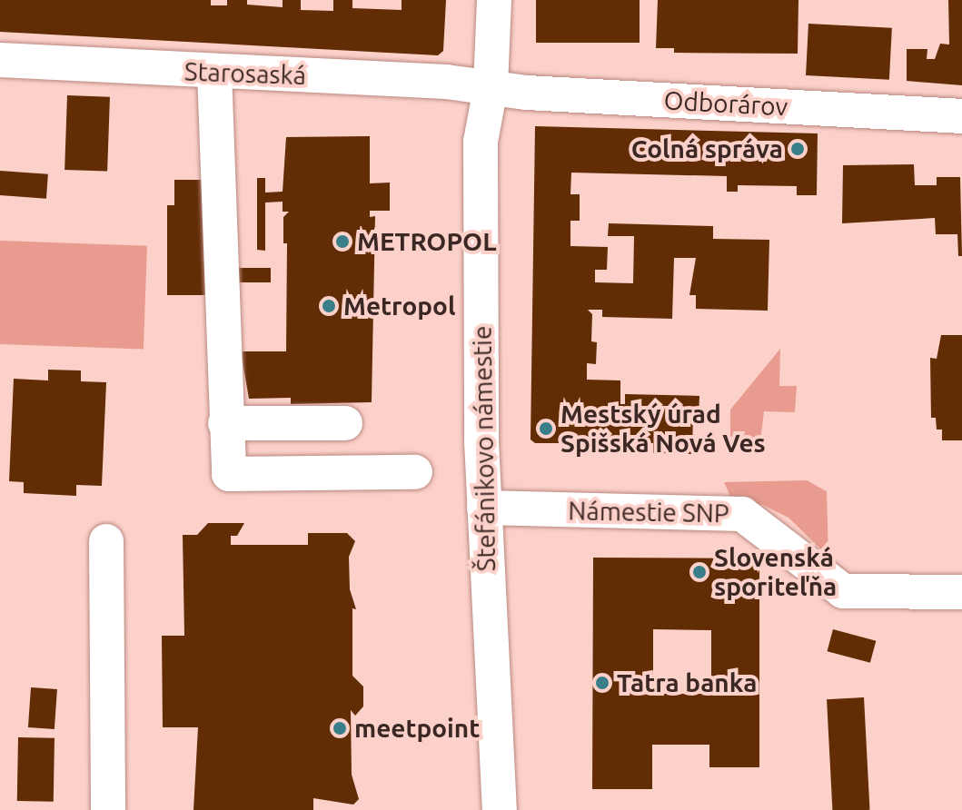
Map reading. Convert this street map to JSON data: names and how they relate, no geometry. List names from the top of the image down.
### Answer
{
  "streets": {
    "street": [
      "Starosaská",
      "Odborárov",
      "Štefánikovo námestie",
      "Námestie SNP"
    ]
  },
  "crossings": [
    ["Starosaská", "Odborárov"],
    ["Starosaská", "Štefánikovo námestie"],
    ["Odborárov", "Štefánikovo námestie"],
    ["Štefánikovo námestie", "Námestie SNP"]
  ],
  "places": [
    "Colná správa",
    "METROPOL",
    "Metropol",
    "Mestský úrad Spišská Nová Ves",
    "Slovenská sporiteľňa",
    "Tatra banka",
    "meetpoint"
  ]
}
